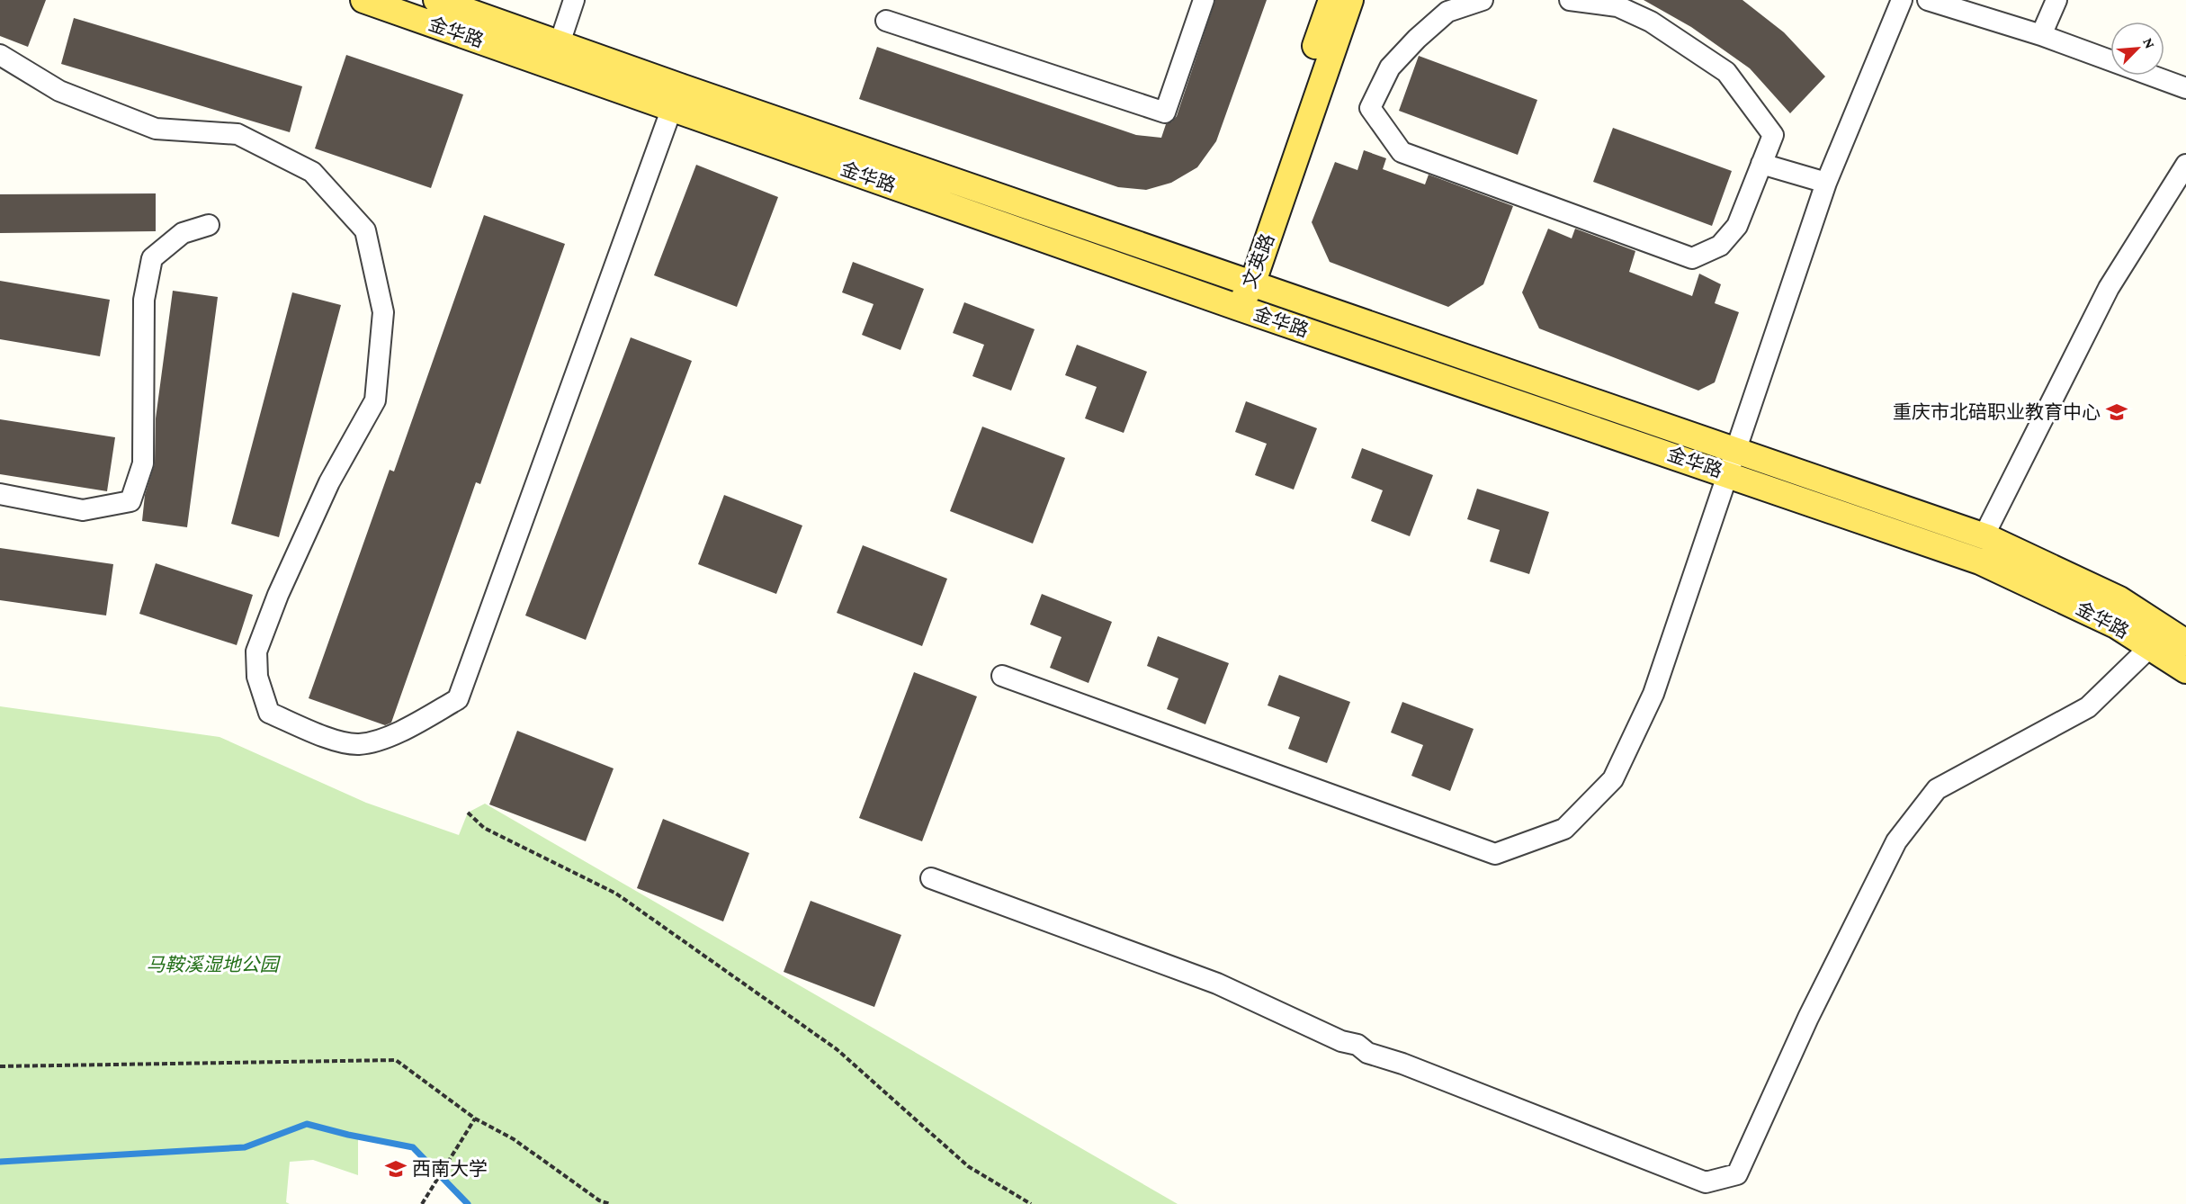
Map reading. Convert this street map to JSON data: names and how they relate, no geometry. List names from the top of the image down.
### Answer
{
  "streets": {
    "main road": ["金华路", "文英路"]
  },
  "crossings": [
    ["金华路", "文英路"]
  ],
  "parks": ["马鞍溪湿地公园"],
  "places": {
    "school or university": ["重庆市北碚职业教育中心", "西南大学"]
  },
  "north": "top right"
}
